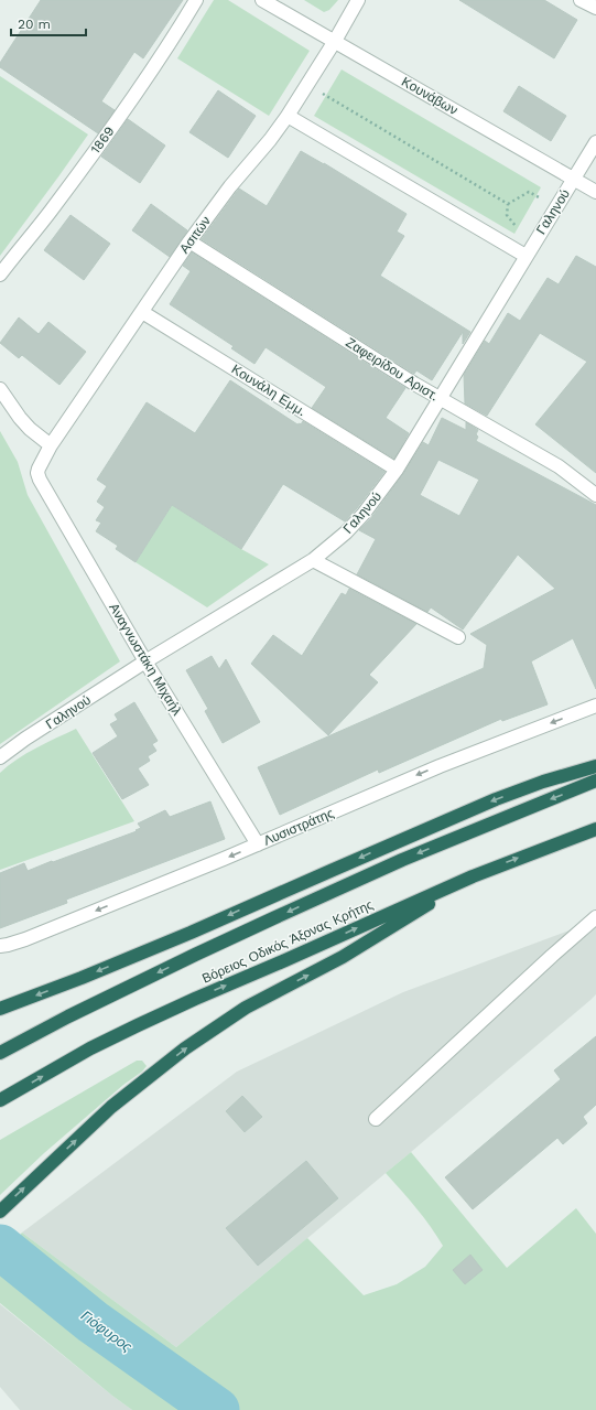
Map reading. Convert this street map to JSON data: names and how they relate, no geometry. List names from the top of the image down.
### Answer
{
  "streets": {
    "highway": ["Βόρειος Οδικός Άξονας Κρήτης"],
    "street": [
      "Κουνάβων",
      "1869",
      "Γαληνού",
      "Ασιτών",
      "Ζαφειρίδου Αριστ.",
      "Κουνάλη Εμμ.",
      "Αναγνωστάκη Μιχαήλ",
      "Λυσιστράτης"
    ]
  },
  "crossings": [
    ["Κουνάβων", "Γαληνού"],
    ["Κουνάβων", "Ασιτών"],
    ["Γαληνού", "Ζαφειρίδου Αριστ."],
    ["Γαληνού", "Κουνάλη Εμμ."],
    ["Γαληνού", "Αναγνωστάκη Μιχαήλ"],
    ["Ασιτών", "Ζαφειρίδου Αριστ."],
    ["Ασιτών", "Κουνάλη Εμμ."],
    ["Ασιτών", "Αναγνωστάκη Μιχαήλ"],
    ["Αναγνωστάκη Μιχαήλ", "Λυσιστράτης"]
  ],
  "one_way": ["Λυσιστράτης"],
  "water": ["Γιόφυρος"],
  "scale_bar": "20 m"
}
